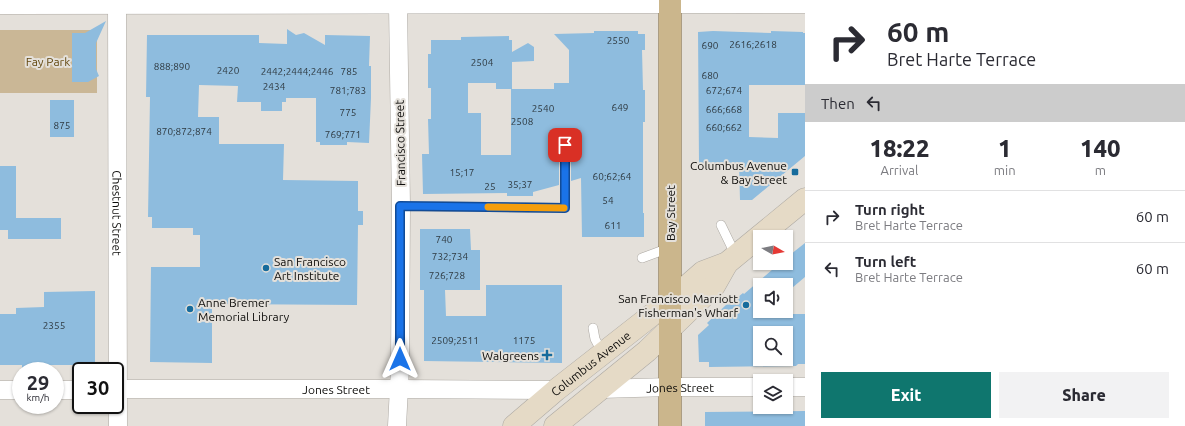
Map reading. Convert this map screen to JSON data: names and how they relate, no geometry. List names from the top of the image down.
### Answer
{
  "streets": {
    "main road": ["Bay Street", "Columbus Avenue"],
    "street": ["Francisco Street", "Chestnut Street", "Jones Street"]
  },
  "crossings": [
    ["Francisco Street", "Jones Street"],
    ["Bay Street", "Columbus Avenue"],
    ["Bay Street", "Jones Street"],
    ["Columbus Avenue", "Jones Street"]
  ],
  "parks": ["Fay Park"],
  "places": {
    "transit": ["Columbus Avenue & Bay Street"],
    "other": ["San Francisco Art Institute", "San Francisco Marriott Fisherman's Wharf", "Anne Bremer Memorial Library"],
    "health": ["Walgreens"]
  },
  "house_numbers": [
    "2550",
    "2616;2618",
    "690",
    "2504",
    "888;890",
    "2420",
    "2442;2444;2446",
    "785",
    "680",
    "2434",
    "781;783",
    "672;674",
    "649",
    "2540",
    "666;668",
    "775",
    "2508",
    "875",
    "660;662",
    "870;872;874",
    "769;771",
    "15;17",
    "60;62;64",
    "35;37",
    "25",
    "54",
    "611",
    "740",
    "732;734",
    "726;728",
    "2355",
    "2509;2511",
    "1175"
  ],
  "north": "right",
  "page": {
    "turn": ["60 m", "Bret Harte Terrace"],
    "then": "Then",
    "eta": [
      "18:22",
      "Arrival",
      "1",
      "min",
      "140",
      "m"
    ],
    "list": [
      {
        "name": "Turn right",
        "note": "Bret Harte Terrace",
        "value": "60 m"
      },
      {
        "name": "Turn left",
        "note": "Bret Harte Terrace",
        "value": "60 m"
      }
    ],
    "speed": "29 km/h",
    "limit": "30",
    "buttons": ["Exit", "Share"]
  }
}
